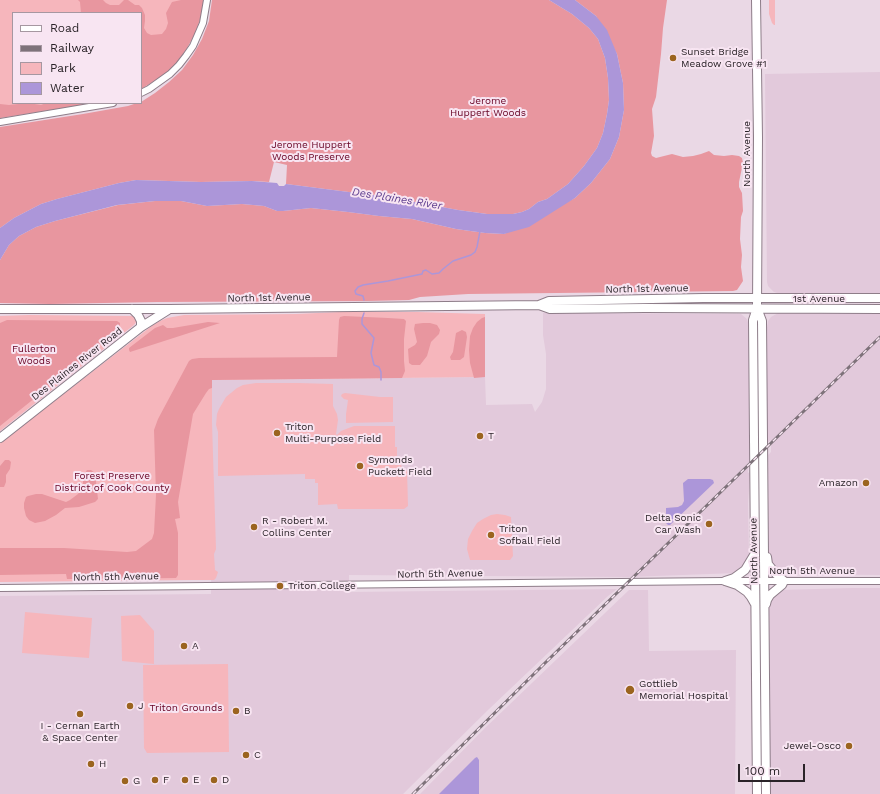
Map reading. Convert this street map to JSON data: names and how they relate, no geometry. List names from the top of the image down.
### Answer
{
  "streets": {
    "main road": [
      "North Avenue",
      "North 1st Avenue",
      "1st Avenue",
      "Des Plaines River Road"
    ],
    "street": ["North 5th Avenue"]
  },
  "crossings": [
    ["North Avenue", "North 1st Avenue"],
    ["North Avenue", "1st Avenue"],
    ["North Avenue", "North 5th Avenue"],
    ["North 1st Avenue", "1st Avenue"],
    ["North 1st Avenue", "Des Plaines River Road"]
  ],
  "water": ["Des Plaines River"],
  "parks": [
    "Jerome Huppert Woods",
    "Jerome Huppert Woods Preserve",
    "Fullerton Woods",
    "Forest Preserve District of Cook County",
    "Triton Grounds"
  ],
  "places": [
    "Sunset Bridge Meadow Grove #1",
    "Triton Multi-Purpose Field",
    "T",
    "Symonds Puckett Field",
    "Amazon",
    "Delta Sonic Car Wash",
    "R - Robert M. Collins Center",
    "Triton Sofball Field",
    "Triton College",
    "A",
    "Gottlieb Memorial Hospital",
    "J",
    "B",
    "I - Cernan Earth & Space Center",
    "Jewel-Osco",
    "C",
    "H",
    "F",
    "E",
    "D",
    "G"
  ],
  "legend": [
    "Road",
    "Railway",
    "Park",
    "Water"
  ],
  "scale_bar": "100 m"
}
